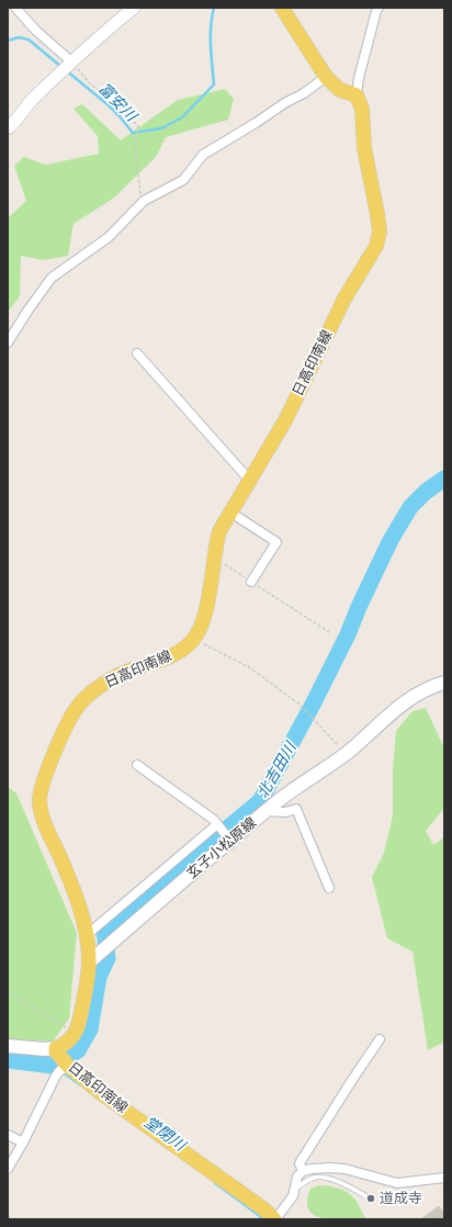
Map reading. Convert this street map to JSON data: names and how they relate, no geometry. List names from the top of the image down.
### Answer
{
  "streets": {
    "main road": ["日高印南線", "玄子小松原線"]
  },
  "crossings": [
    ["日高印南線", "玄子小松原線"]
  ],
  "water": ["富安川", "北吉田川", "堂閉川"],
  "places": ["道成寺"]
}
